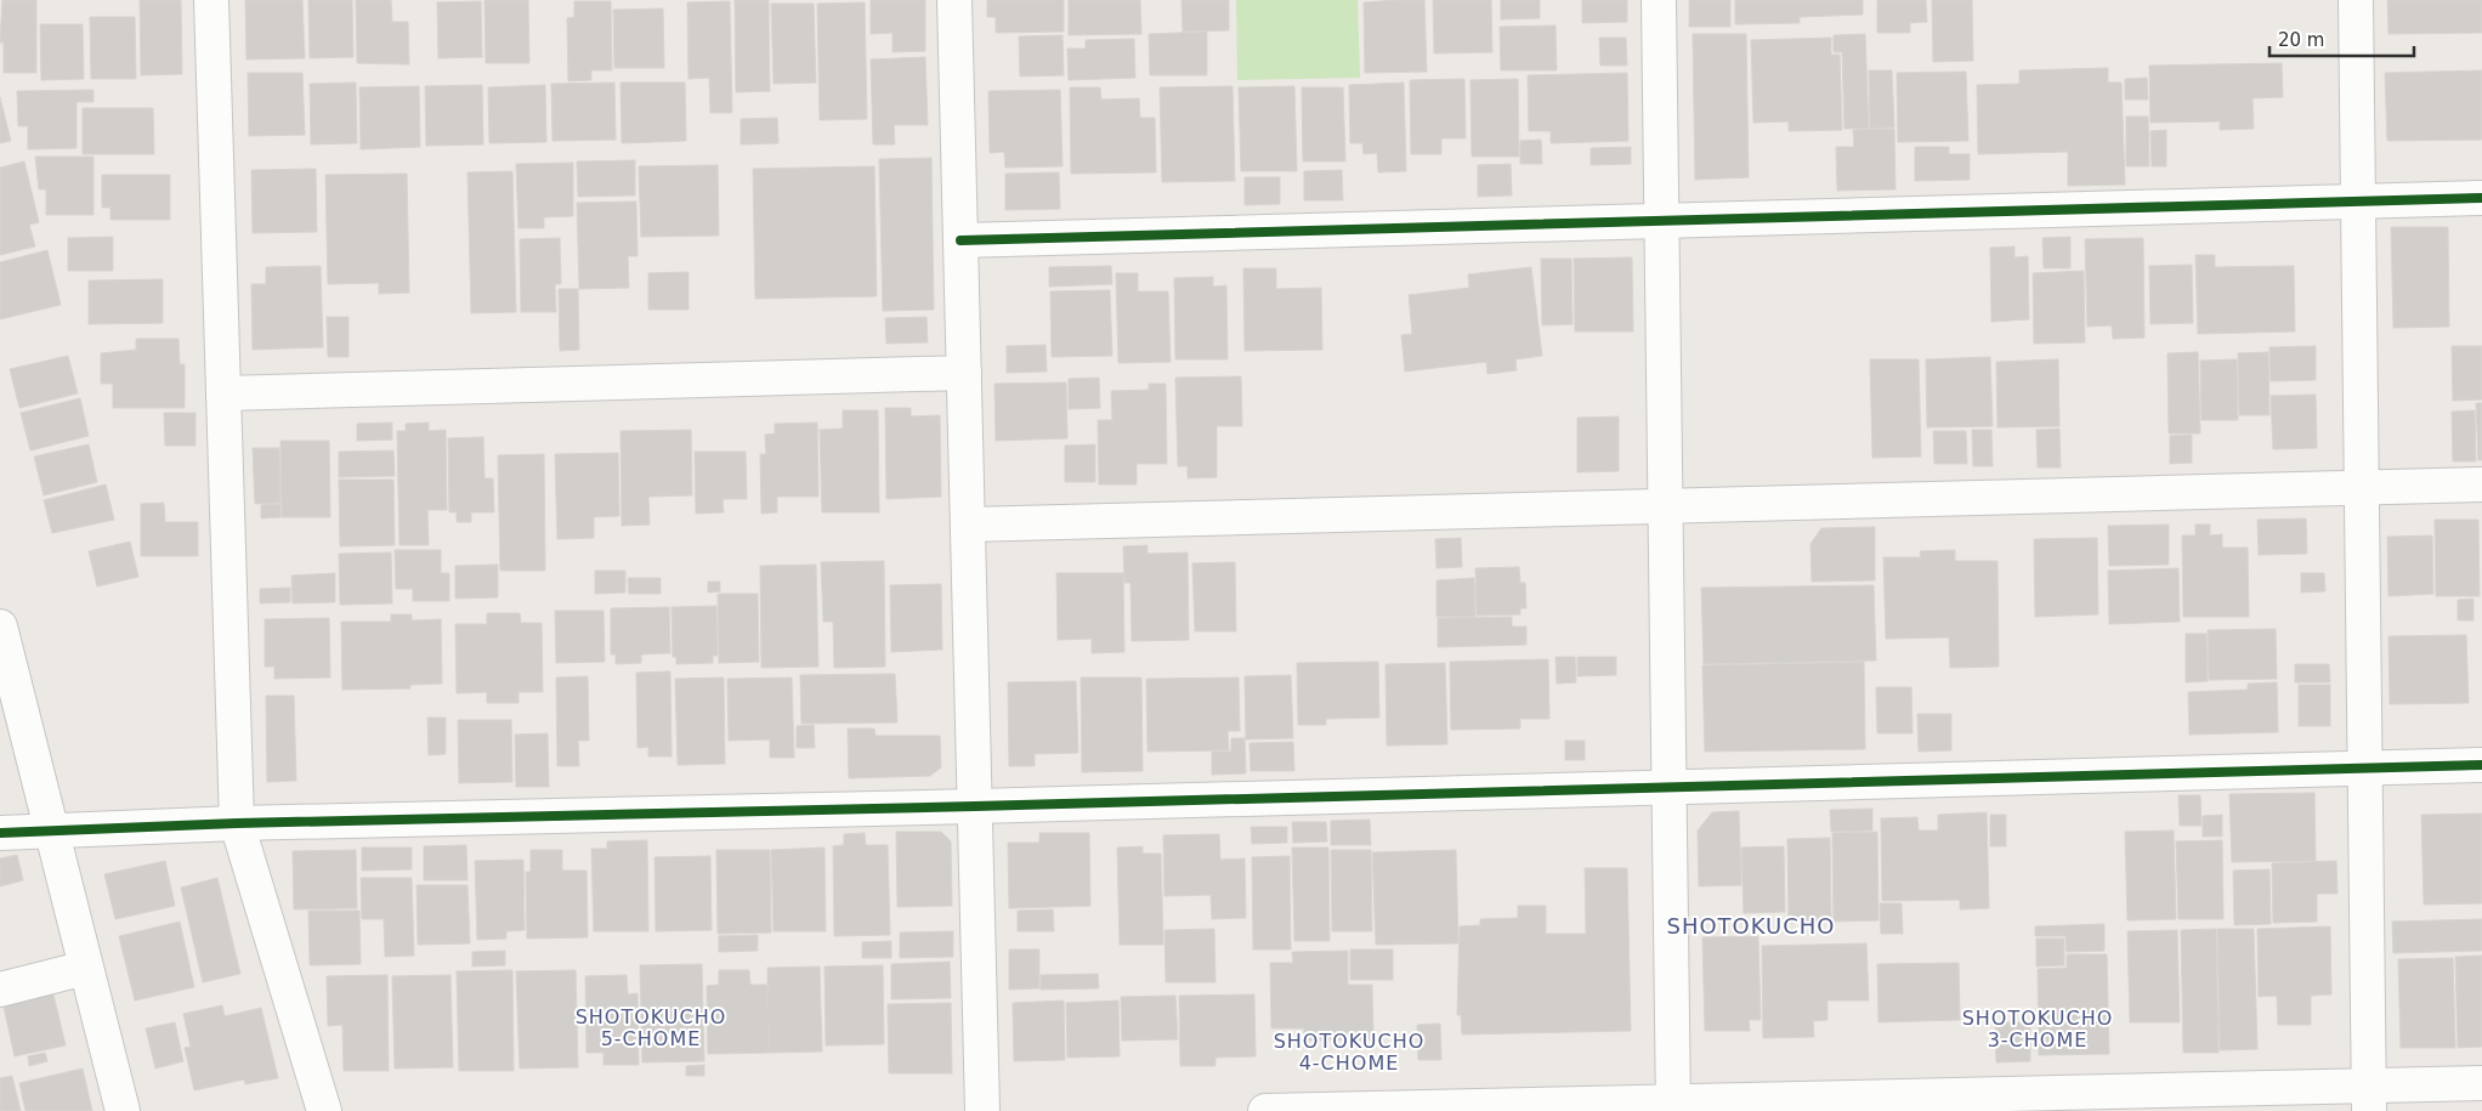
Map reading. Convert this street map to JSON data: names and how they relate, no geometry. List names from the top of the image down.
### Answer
{
  "districts": [
    "SHOTOKUCHO",
    "SHOTOKUCHO 5-CHOME",
    "SHOTOKUCHO 3-CHOME",
    "SHOTOKUCHO 4-CHOME"
  ],
  "scale_bar": "20 m"
}
